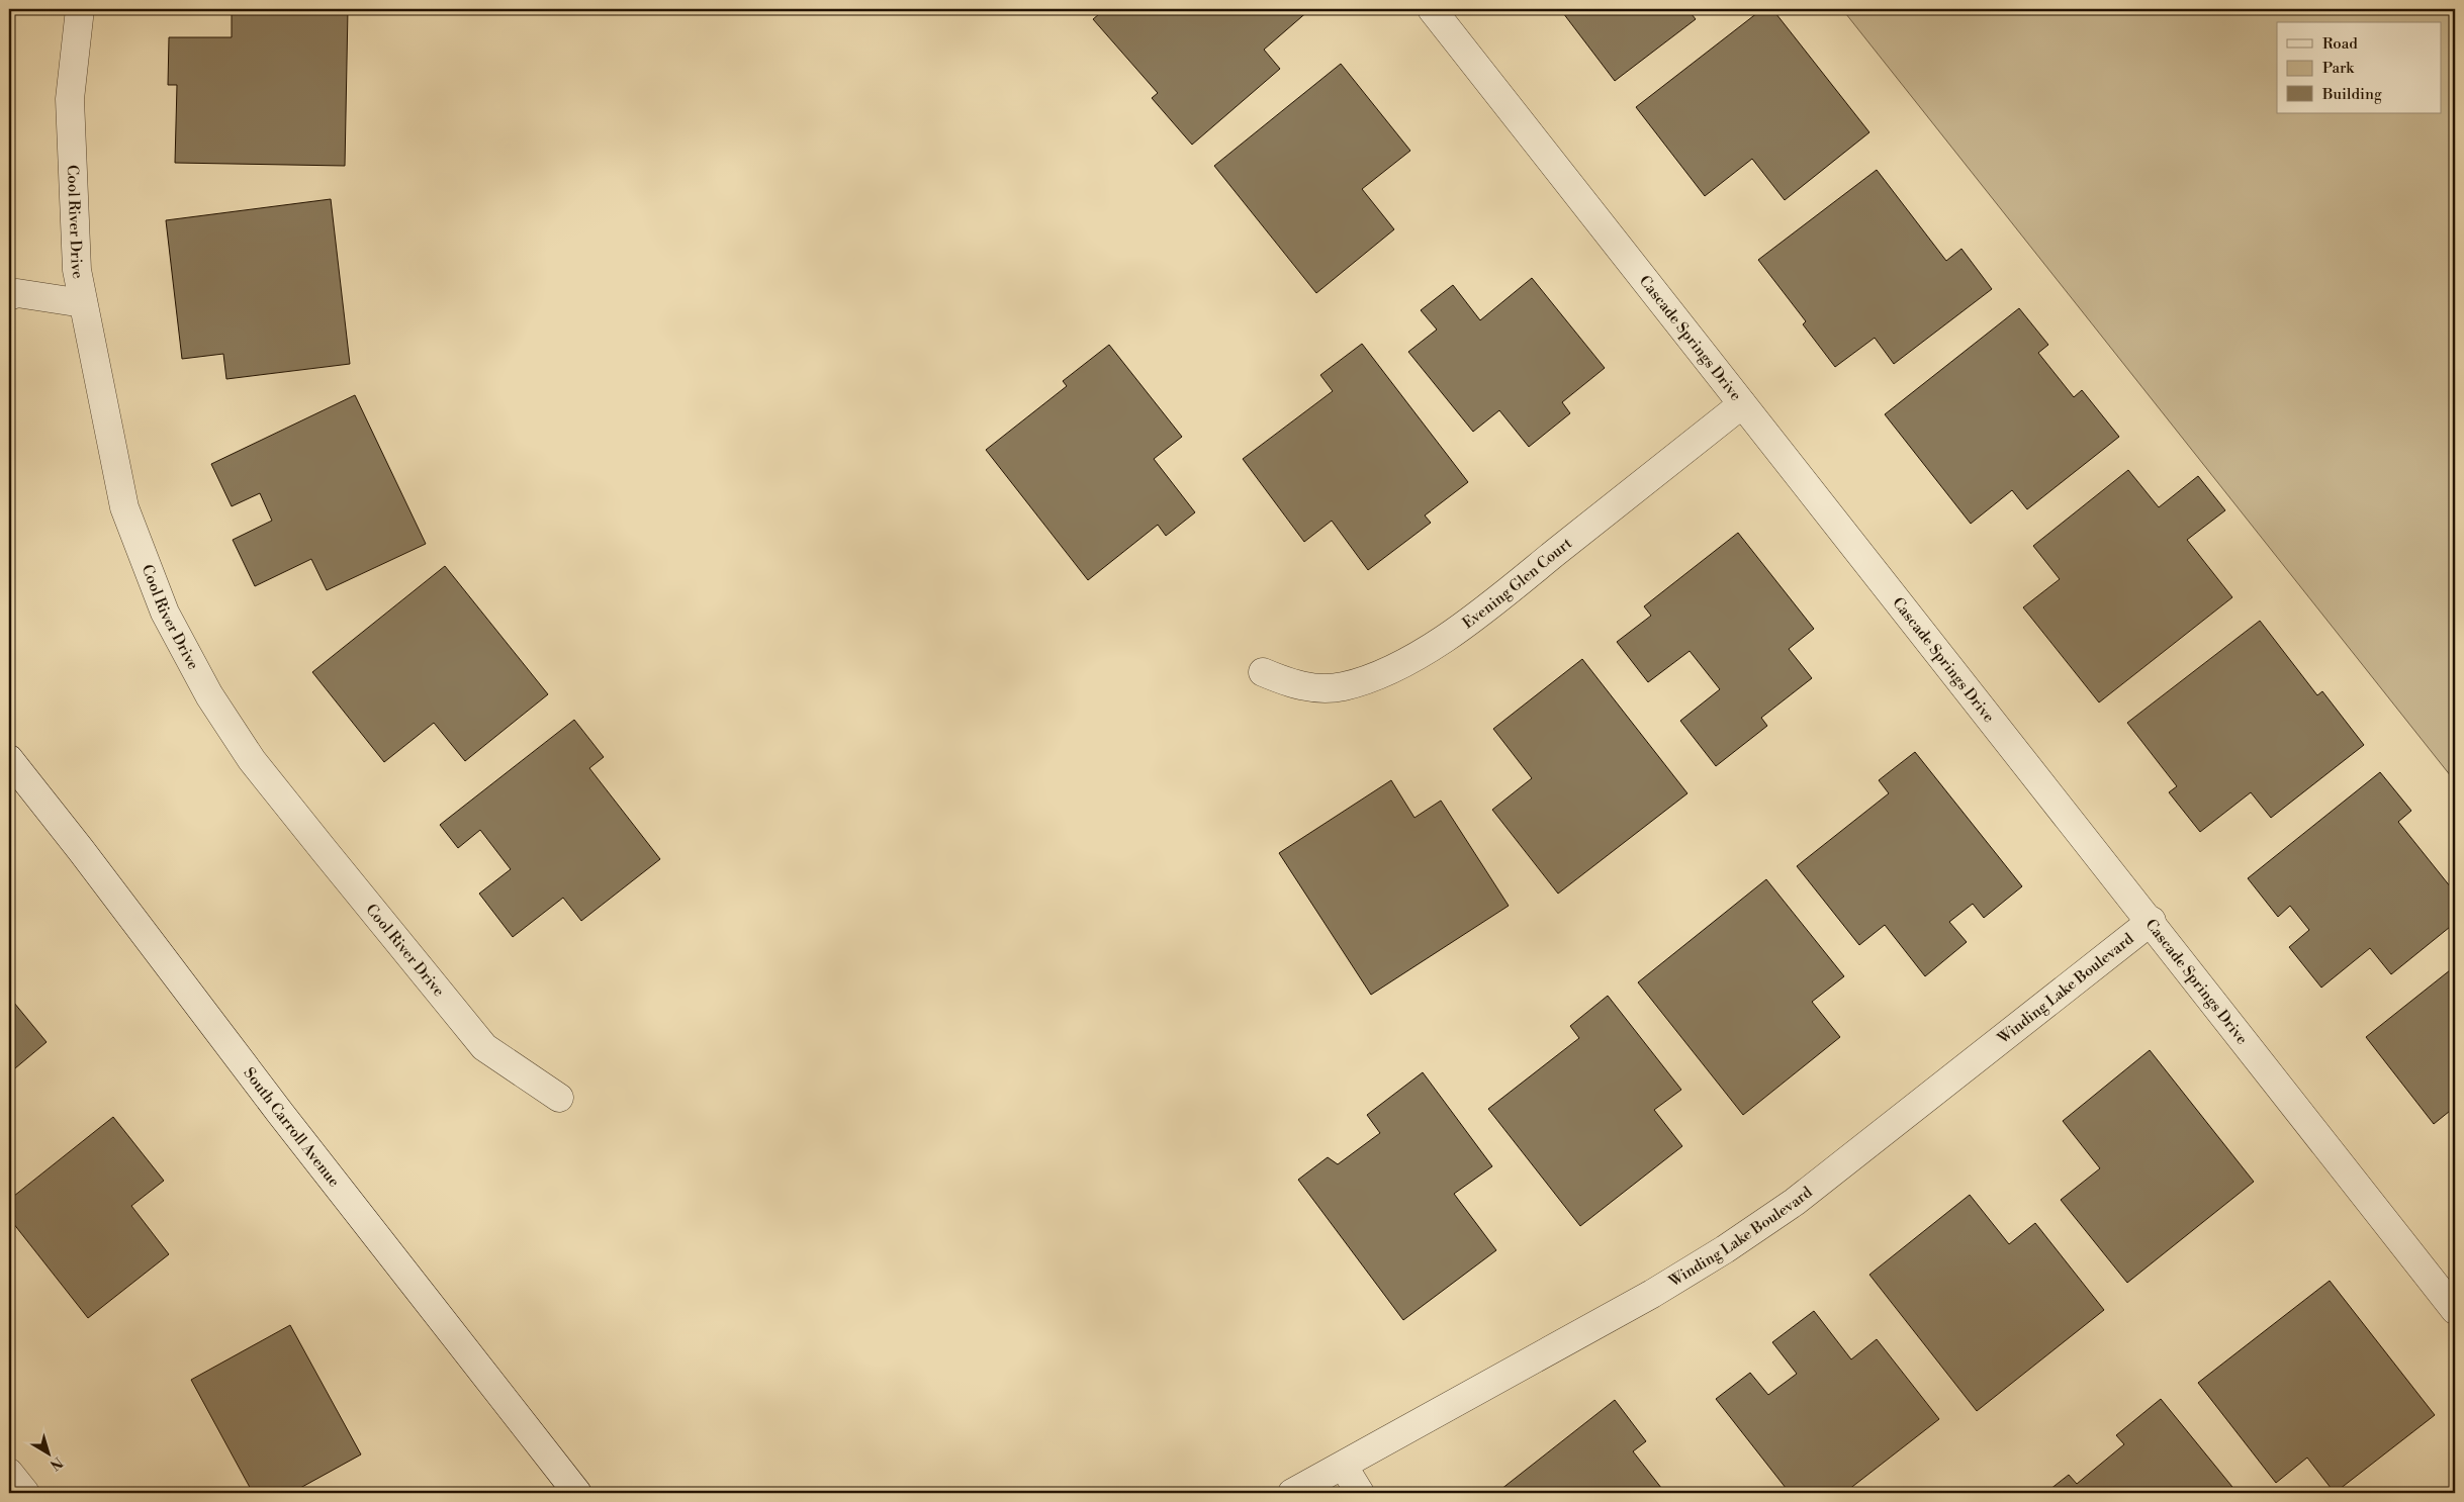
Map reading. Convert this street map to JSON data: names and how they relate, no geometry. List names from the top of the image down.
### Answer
{
  "streets": {
    "street": [
      "Cool River Drive",
      "Cascade Springs Drive",
      "Evening Glen Court",
      "Winding Lake Boulevard",
      "South Carroll Avenue"
    ]
  },
  "crossings": [
    ["Cascade Springs Drive", "Evening Glen Court"],
    ["Cascade Springs Drive", "Winding Lake Boulevard"]
  ],
  "legend": ["Road", "Park", "Building"],
  "north": "bottom right"
}
